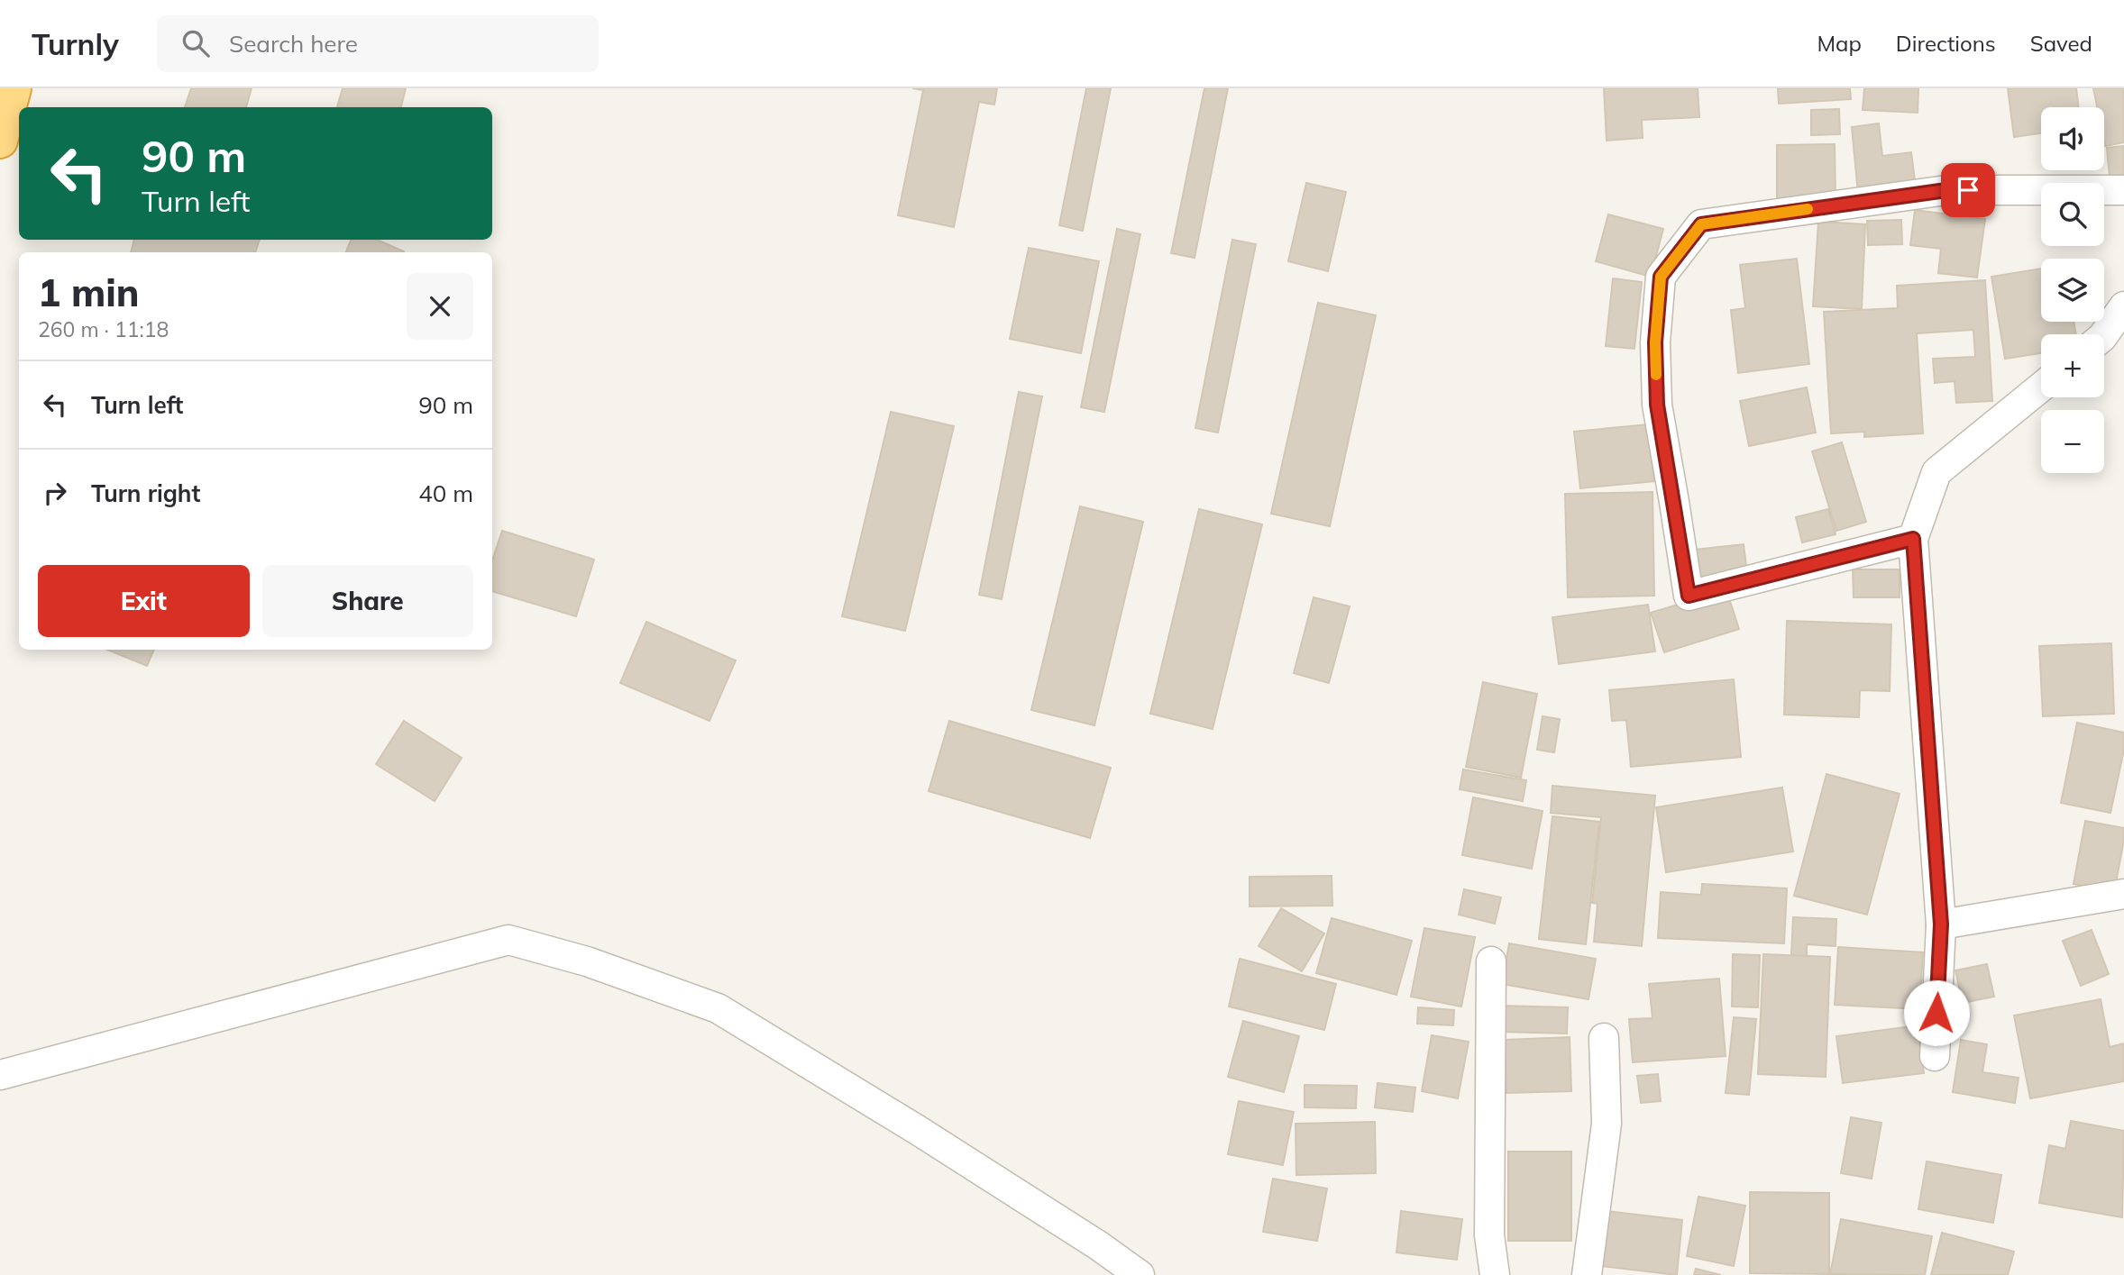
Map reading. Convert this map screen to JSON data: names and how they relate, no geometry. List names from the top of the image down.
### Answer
{
  "page": {
    "header": "Turnly",
    "search": "Search here",
    "nav": ["Map", "Directions", "Saved"],
    "map_buttons": ["+", "−"],
    "turn": ["90 m", "Turn left"],
    "heading": ["1 min", "260 m · 11:18"],
    "list": [
      {
        "name": "Turn left",
        "value": "90 m"
      },
      {
        "name": "Turn right",
        "value": "40 m"
      }
    ],
    "buttons": ["Exit", "Share"]
  }
}
